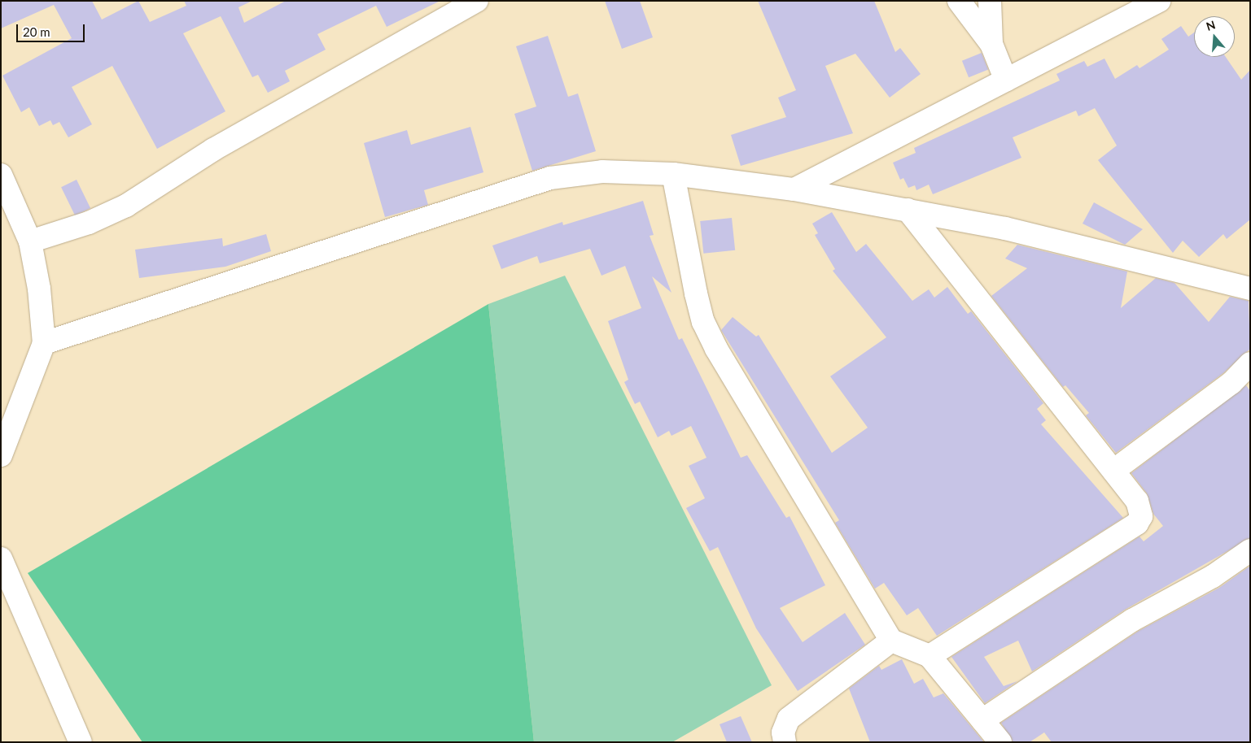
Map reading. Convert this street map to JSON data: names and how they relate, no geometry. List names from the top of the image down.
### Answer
{
  "scale_bar": "20 m",
  "north": "top"
}
